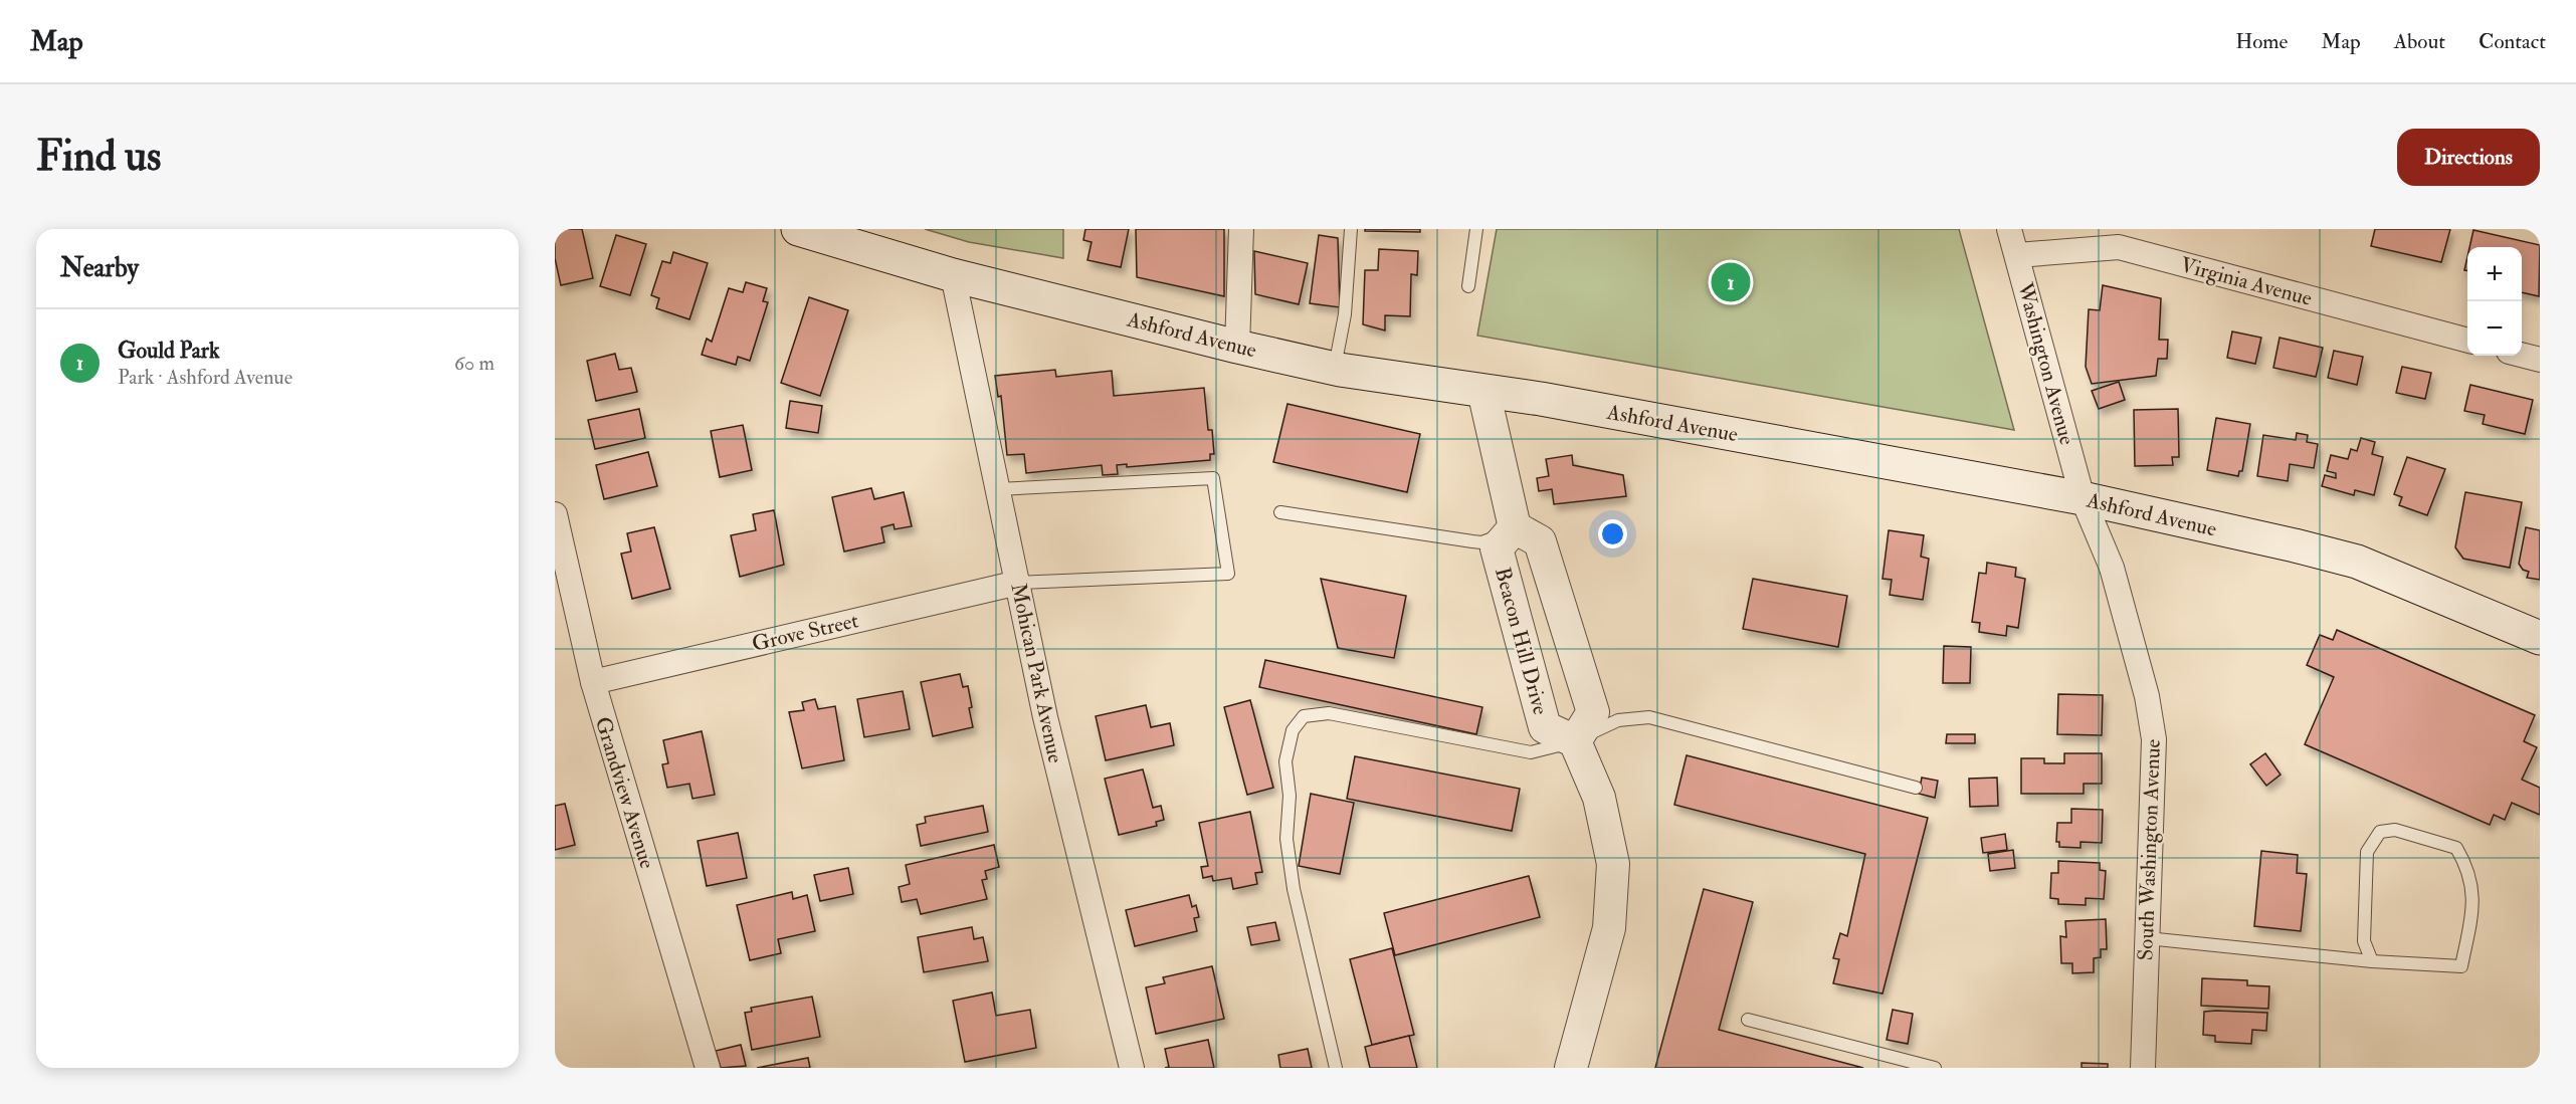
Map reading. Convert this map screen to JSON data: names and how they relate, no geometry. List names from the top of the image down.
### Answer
{
  "streets": {
    "main road": ["Ashford Avenue"],
    "street": [
      "Virginia Avenue",
      "Washington Avenue",
      "Grove Street",
      "Beacon Hill Drive",
      "Mohican Park Avenue",
      "Grandview Avenue",
      "South Washington Avenue"
    ]
  },
  "crossings": [
    ["Virginia Avenue", "Washington Avenue"],
    ["Ashford Avenue", "Washington Avenue"],
    ["Ashford Avenue", "Mohican Park Avenue"],
    ["Ashford Avenue", "South Washington Avenue"],
    ["Washington Avenue", "South Washington Avenue"],
    ["Grove Street", "Mohican Park Avenue"],
    ["Grove Street", "Grandview Avenue"]
  ],
  "page": {
    "header": "Map",
    "nav": [
      "Home",
      "Map",
      "About",
      "Contact"
    ],
    "buttons": "Directions",
    "title": "Find us",
    "heading": "Nearby",
    "map_buttons": ["+", "−"],
    "pins": "1",
    "list": [
      {
        "mark": "1",
        "name": "Gould Park",
        "note": "Park · Ashford Avenue",
        "value": "60 m"
      }
    ]
  }
}
